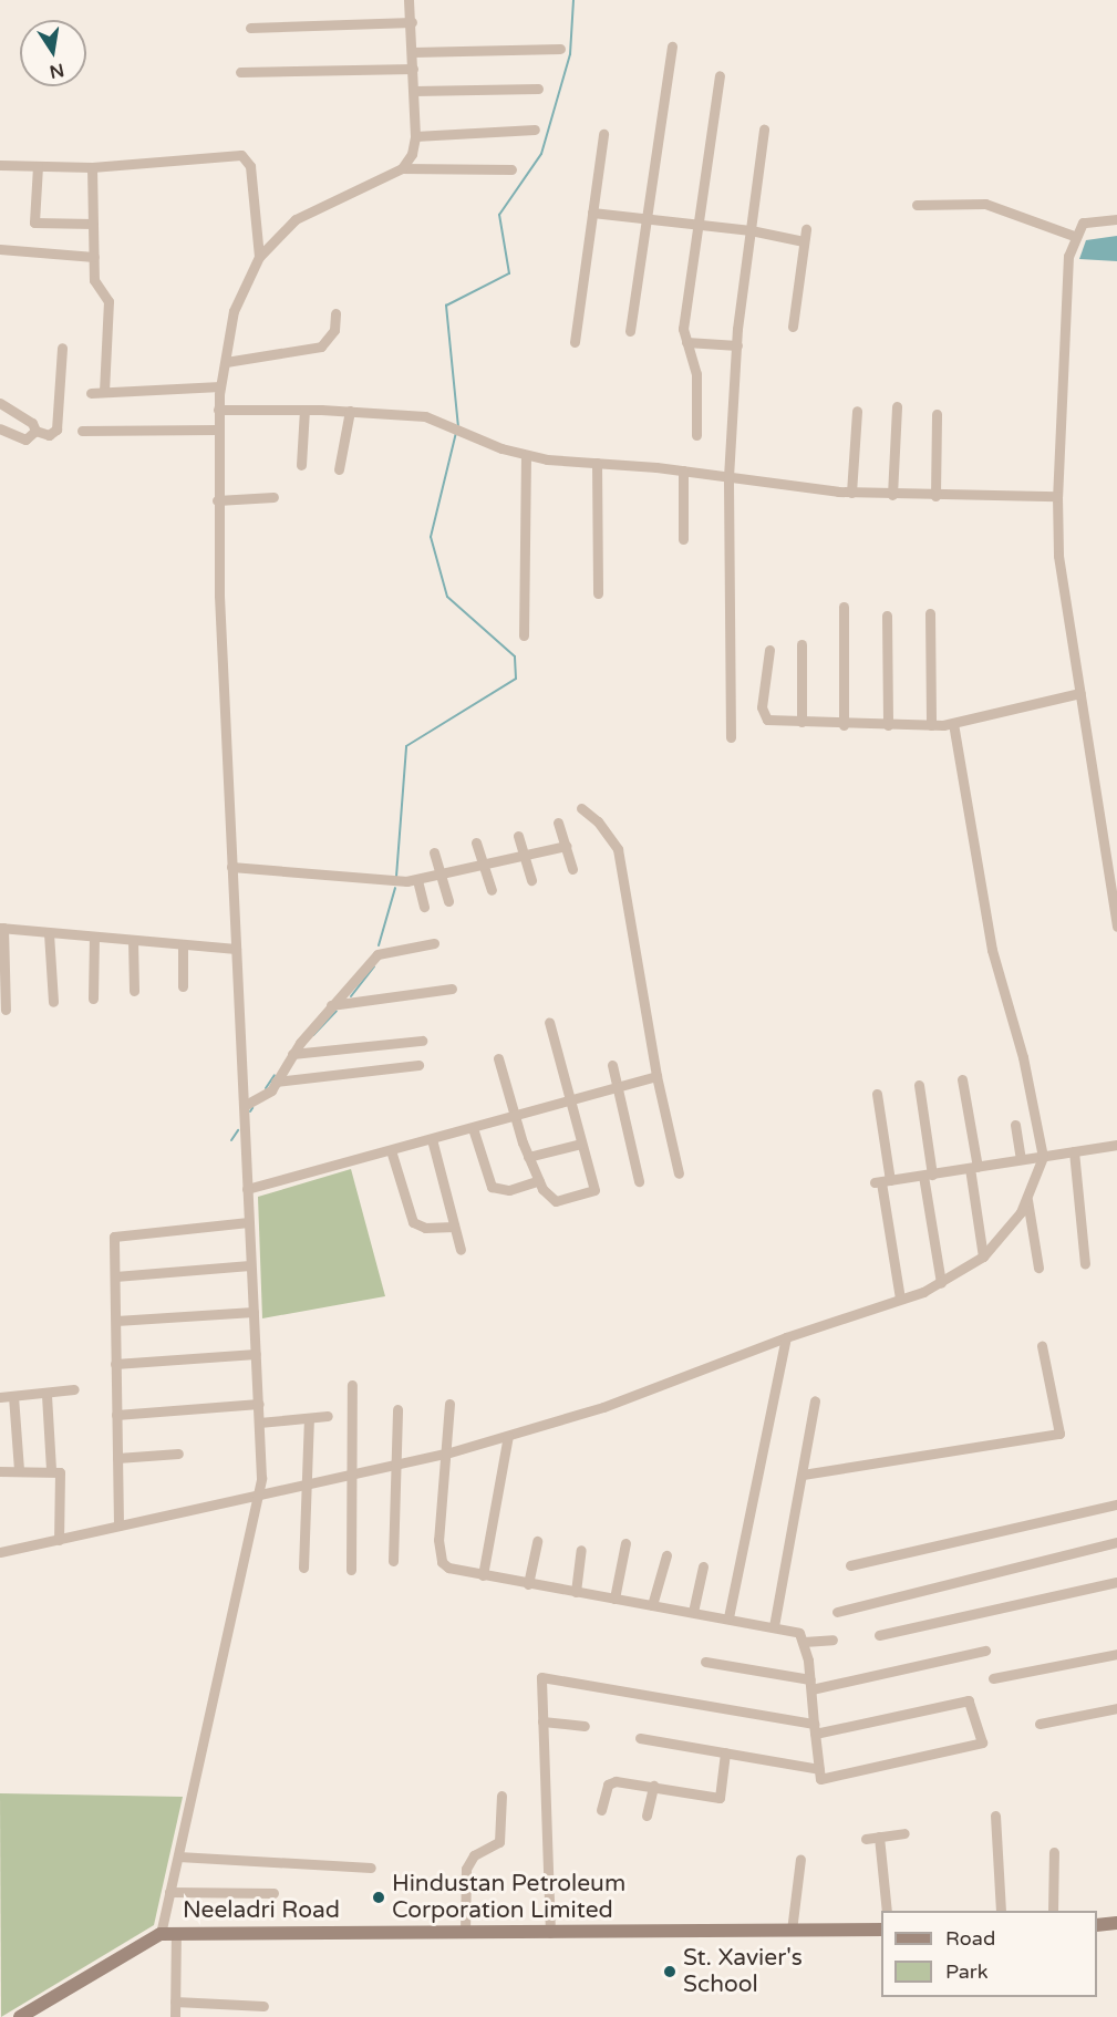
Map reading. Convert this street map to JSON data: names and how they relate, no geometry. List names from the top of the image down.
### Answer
{
  "streets": {
    "main road": ["Neeladri Road"]
  },
  "places": ["Hindustan Petroleum Corporation Limited", "St. Xavier's School"],
  "legend": ["Road", "Park"],
  "north": "bottom"
}
